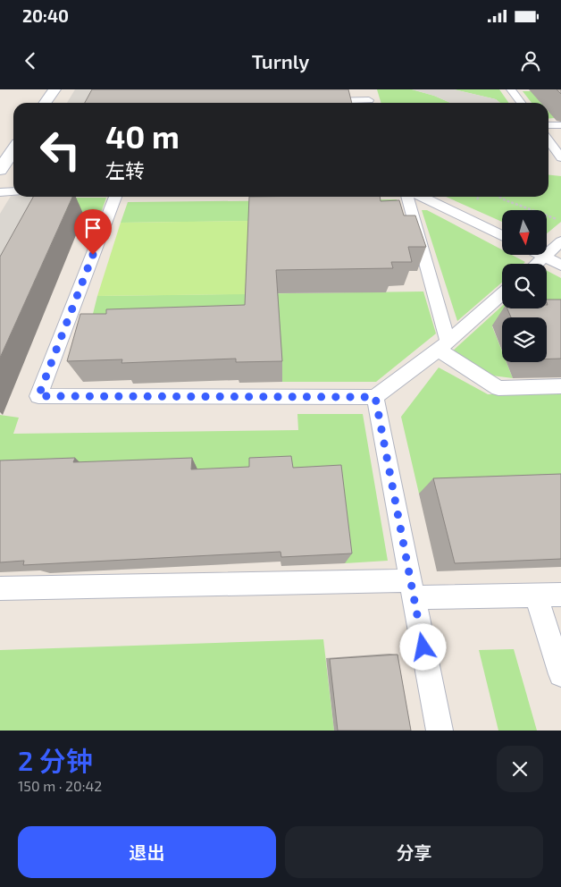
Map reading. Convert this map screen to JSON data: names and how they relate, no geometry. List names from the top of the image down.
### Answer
{
  "north": "bottom",
  "page": {
    "status": "20:40",
    "header": "Turnly",
    "turn": ["40 m", "左转"],
    "heading": ["2 分钟", "150 m · 20:42"],
    "buttons": ["退出", "分享"]
  }
}
